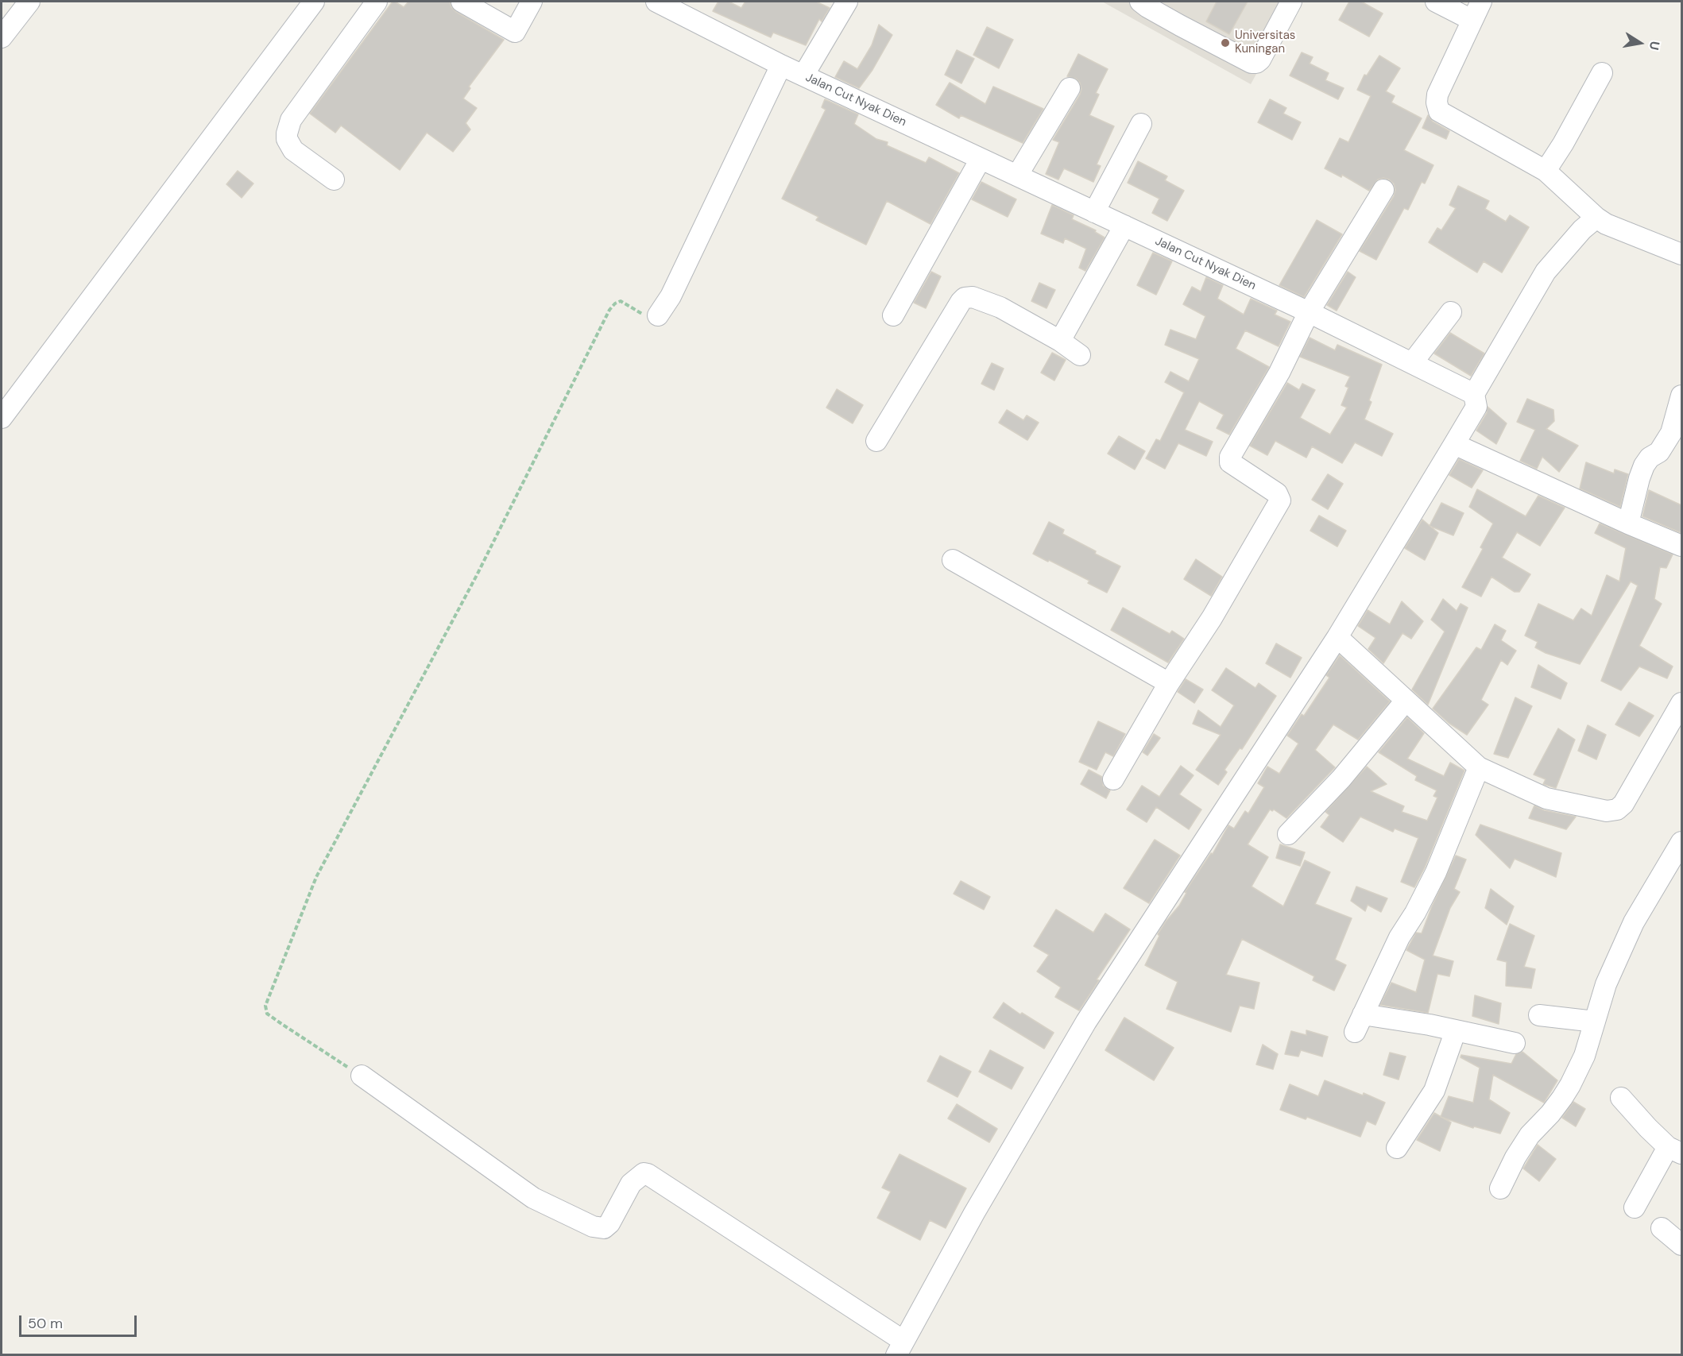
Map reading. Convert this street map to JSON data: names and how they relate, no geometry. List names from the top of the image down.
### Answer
{
  "streets": {
    "street": ["Jalan Cut Nyak Dien"]
  },
  "places": ["Universitas Kuningan"],
  "scale_bar": "50 m",
  "north": "right"
}
